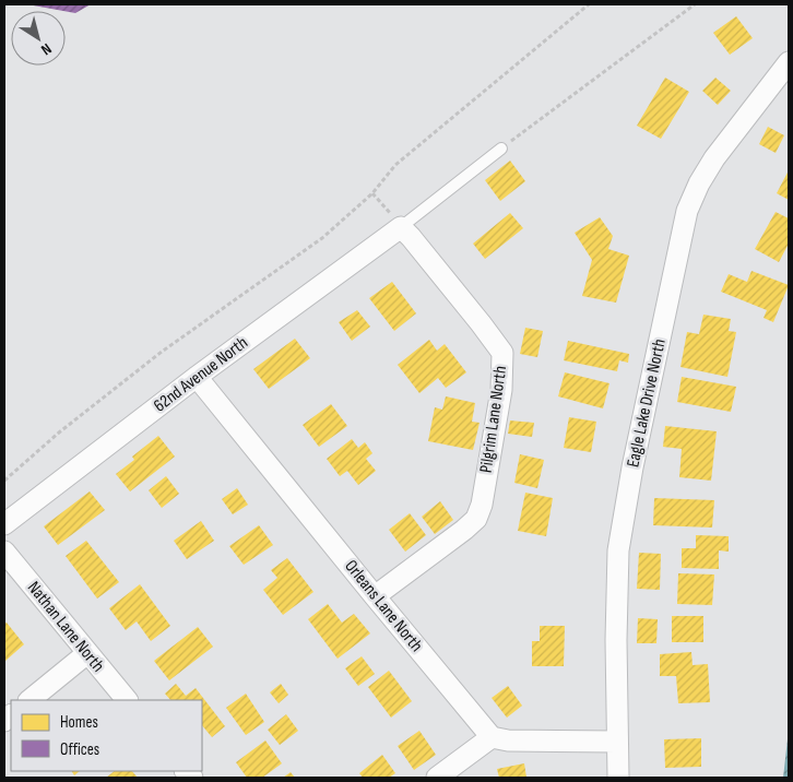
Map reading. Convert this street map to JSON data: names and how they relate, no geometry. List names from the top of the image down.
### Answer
{
  "streets": {
    "street": [
      "62nd Avenue North",
      "Eagle Lake Drive North",
      "Pilgrim Lane North",
      "Orleans Lane North",
      "Nathan Lane North"
    ]
  },
  "crossings": [
    ["62nd Avenue North", "Pilgrim Lane North"],
    ["62nd Avenue North", "Orleans Lane North"],
    ["Pilgrim Lane North", "Orleans Lane North"]
  ],
  "legend": ["Homes", "Offices"],
  "north": "bottom right"
}
